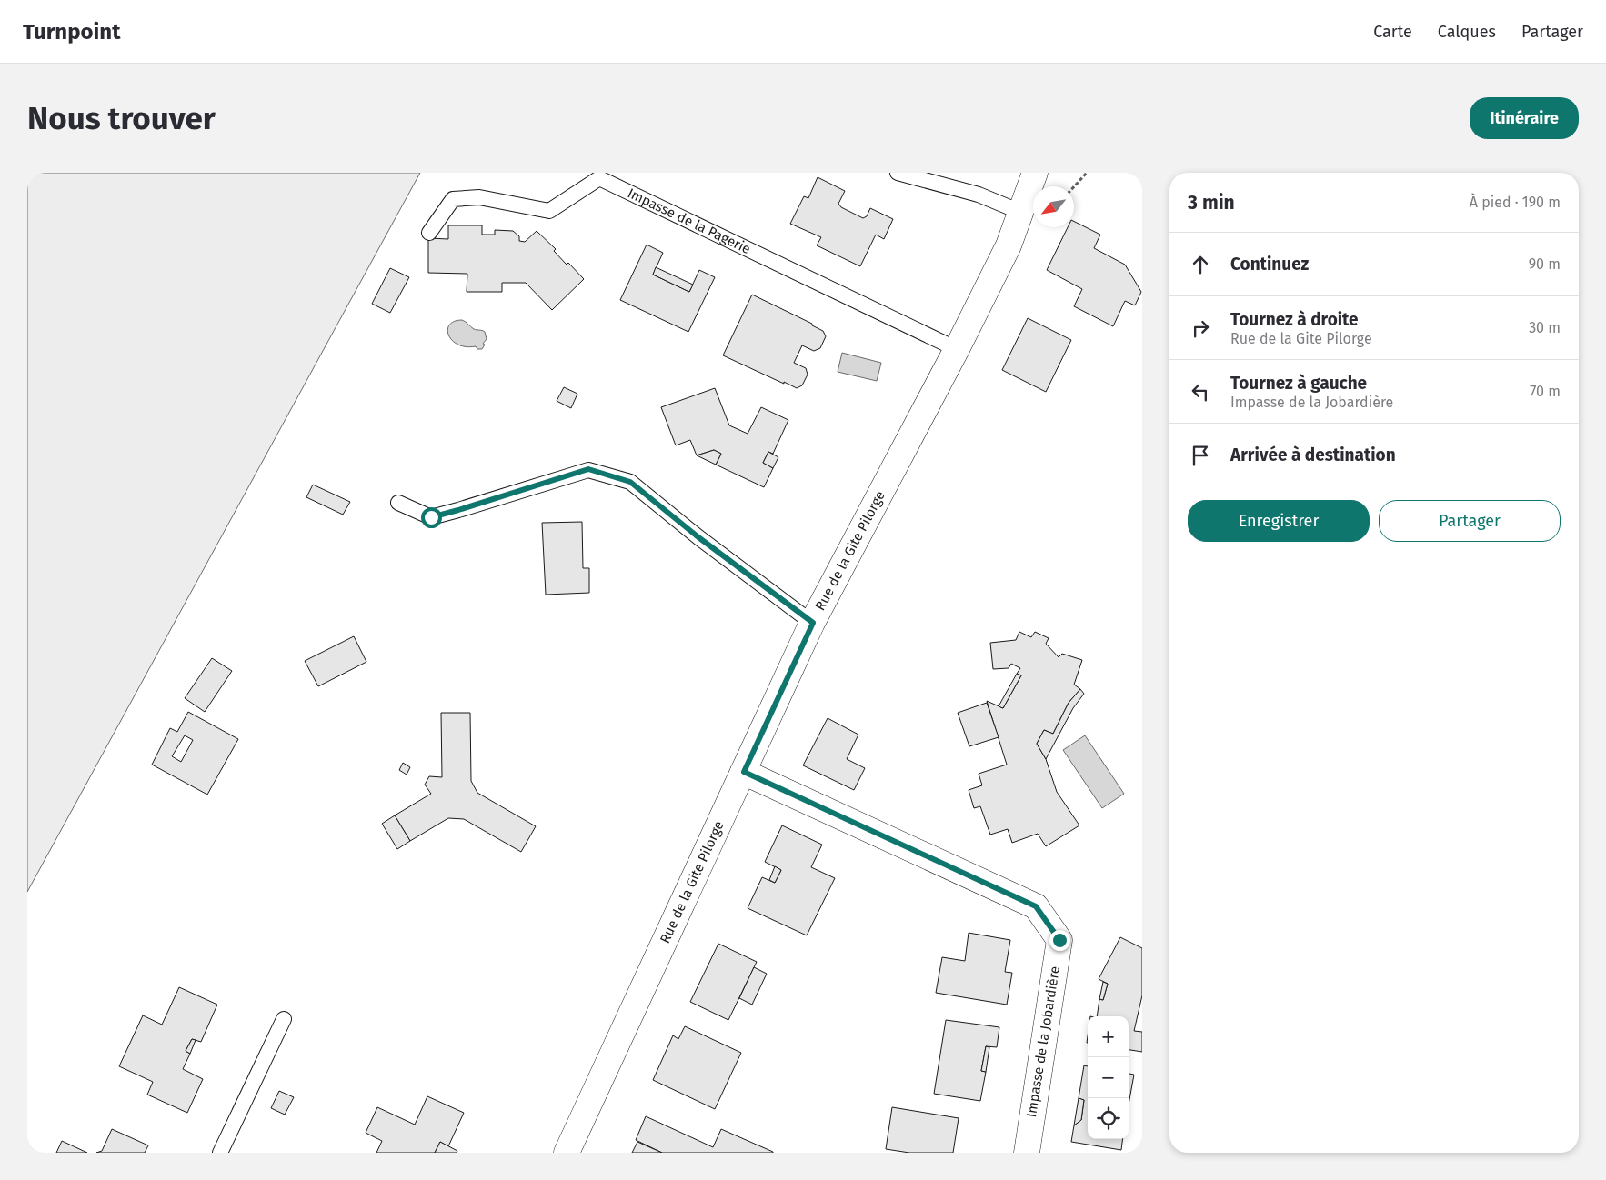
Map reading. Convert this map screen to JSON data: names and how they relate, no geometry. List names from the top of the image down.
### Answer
{
  "streets": {
    "street": ["Rue de la Gite Pilorge", "Impasse de la Jobardière"],
    "lane": ["Impasse de la Pagerie"]
  },
  "crossings": [
    ["Impasse de la Pagerie", "Rue de la Gite Pilorge"],
    ["Rue de la Gite Pilorge", "Impasse de la Jobardière"]
  ],
  "north": "bottom left",
  "page": {
    "header": "Turnpoint",
    "nav": ["Carte", "Calques", "Partager"],
    "buttons": [
      "Itinéraire",
      ["Enregistrer", "Partager"]
    ],
    "title": "Nous trouver",
    "heading": ["3 min", "À pied · 190 m"],
    "list": [
      ["Continuez", "90 m"],
      ["Tournez à droite", "Rue de la Gite Pilorge", "30 m"],
      ["Tournez à gauche", "Impasse de la Jobardière", "70 m"],
      "Arrivée à destination"
    ],
    "map_buttons": ["+", "−"]
  }
}
